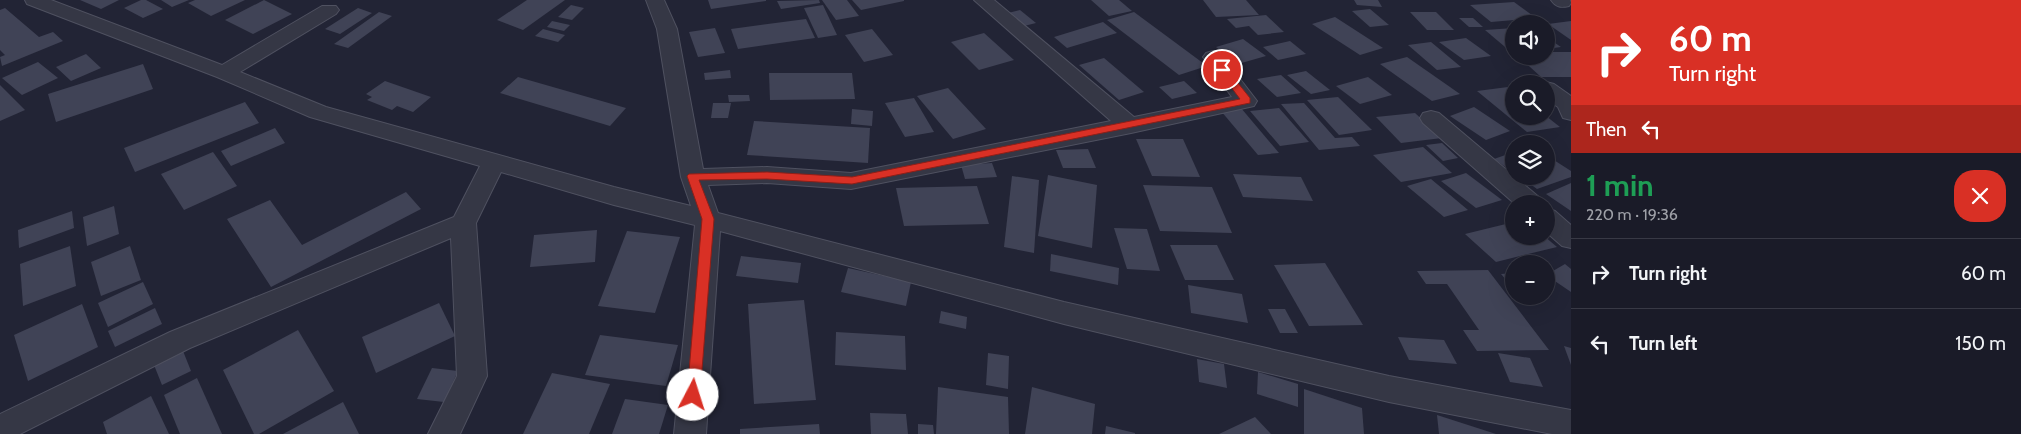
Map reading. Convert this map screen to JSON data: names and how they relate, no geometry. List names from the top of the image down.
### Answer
{
  "page": {
    "turn": ["60 m", "Turn right"],
    "map_buttons": ["+", "−"],
    "then": "Then",
    "heading": ["1 min", "220 m · 19:36"],
    "list": [
      {
        "name": "Turn right",
        "value": "60 m"
      },
      {
        "name": "Turn left",
        "value": "150 m"
      }
    ]
  }
}
